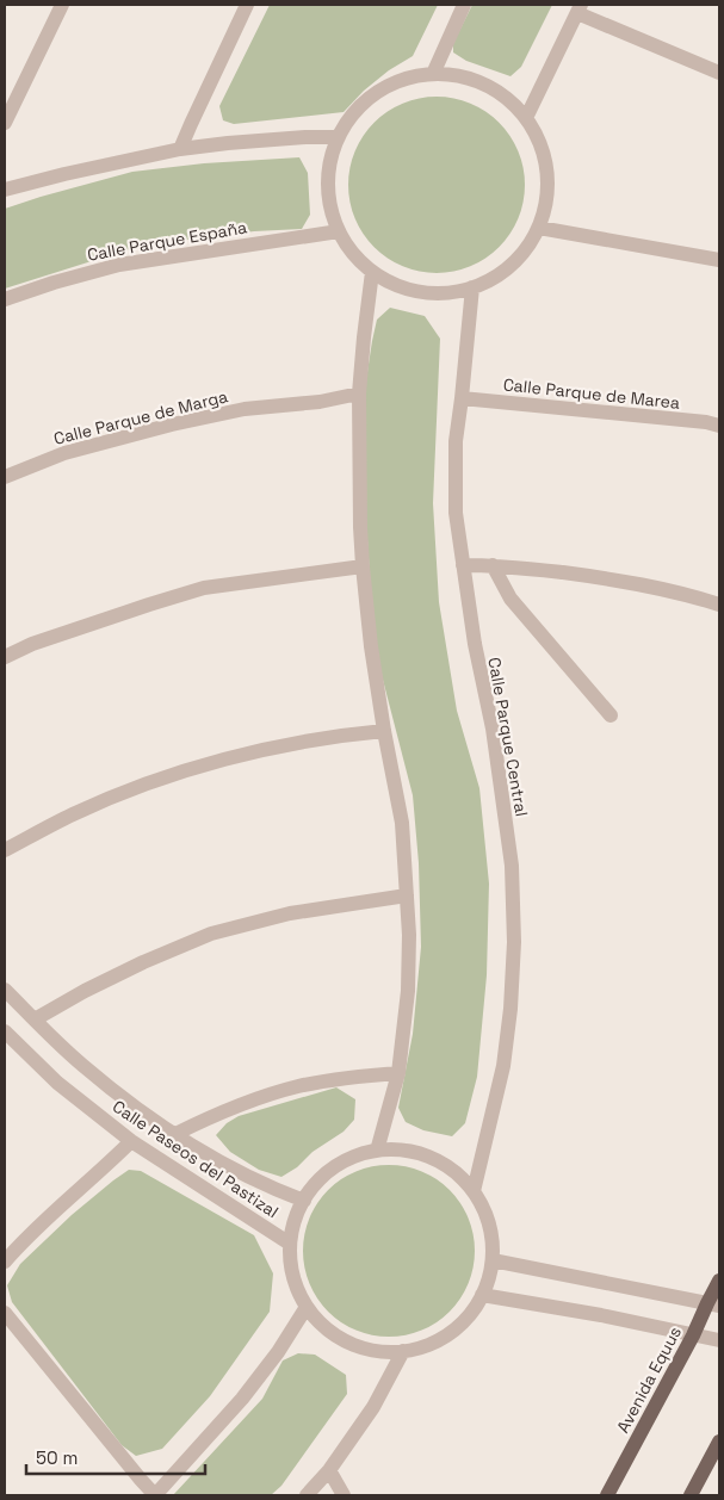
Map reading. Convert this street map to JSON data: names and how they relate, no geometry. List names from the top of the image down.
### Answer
{
  "streets": {
    "main road": ["Avenida Equus"],
    "street": [
      "Calle Parque España",
      "Calle Parque de Marea",
      "Calle Parque de Marga",
      "Calle Parque Central",
      "Calle Paseos del Pastizal"
    ]
  },
  "crossings": [
    ["Calle Parque de Marea", "Calle Parque Central"],
    ["Calle Parque Central", "Calle Paseos del Pastizal"]
  ],
  "scale_bar": "50 m"
}
